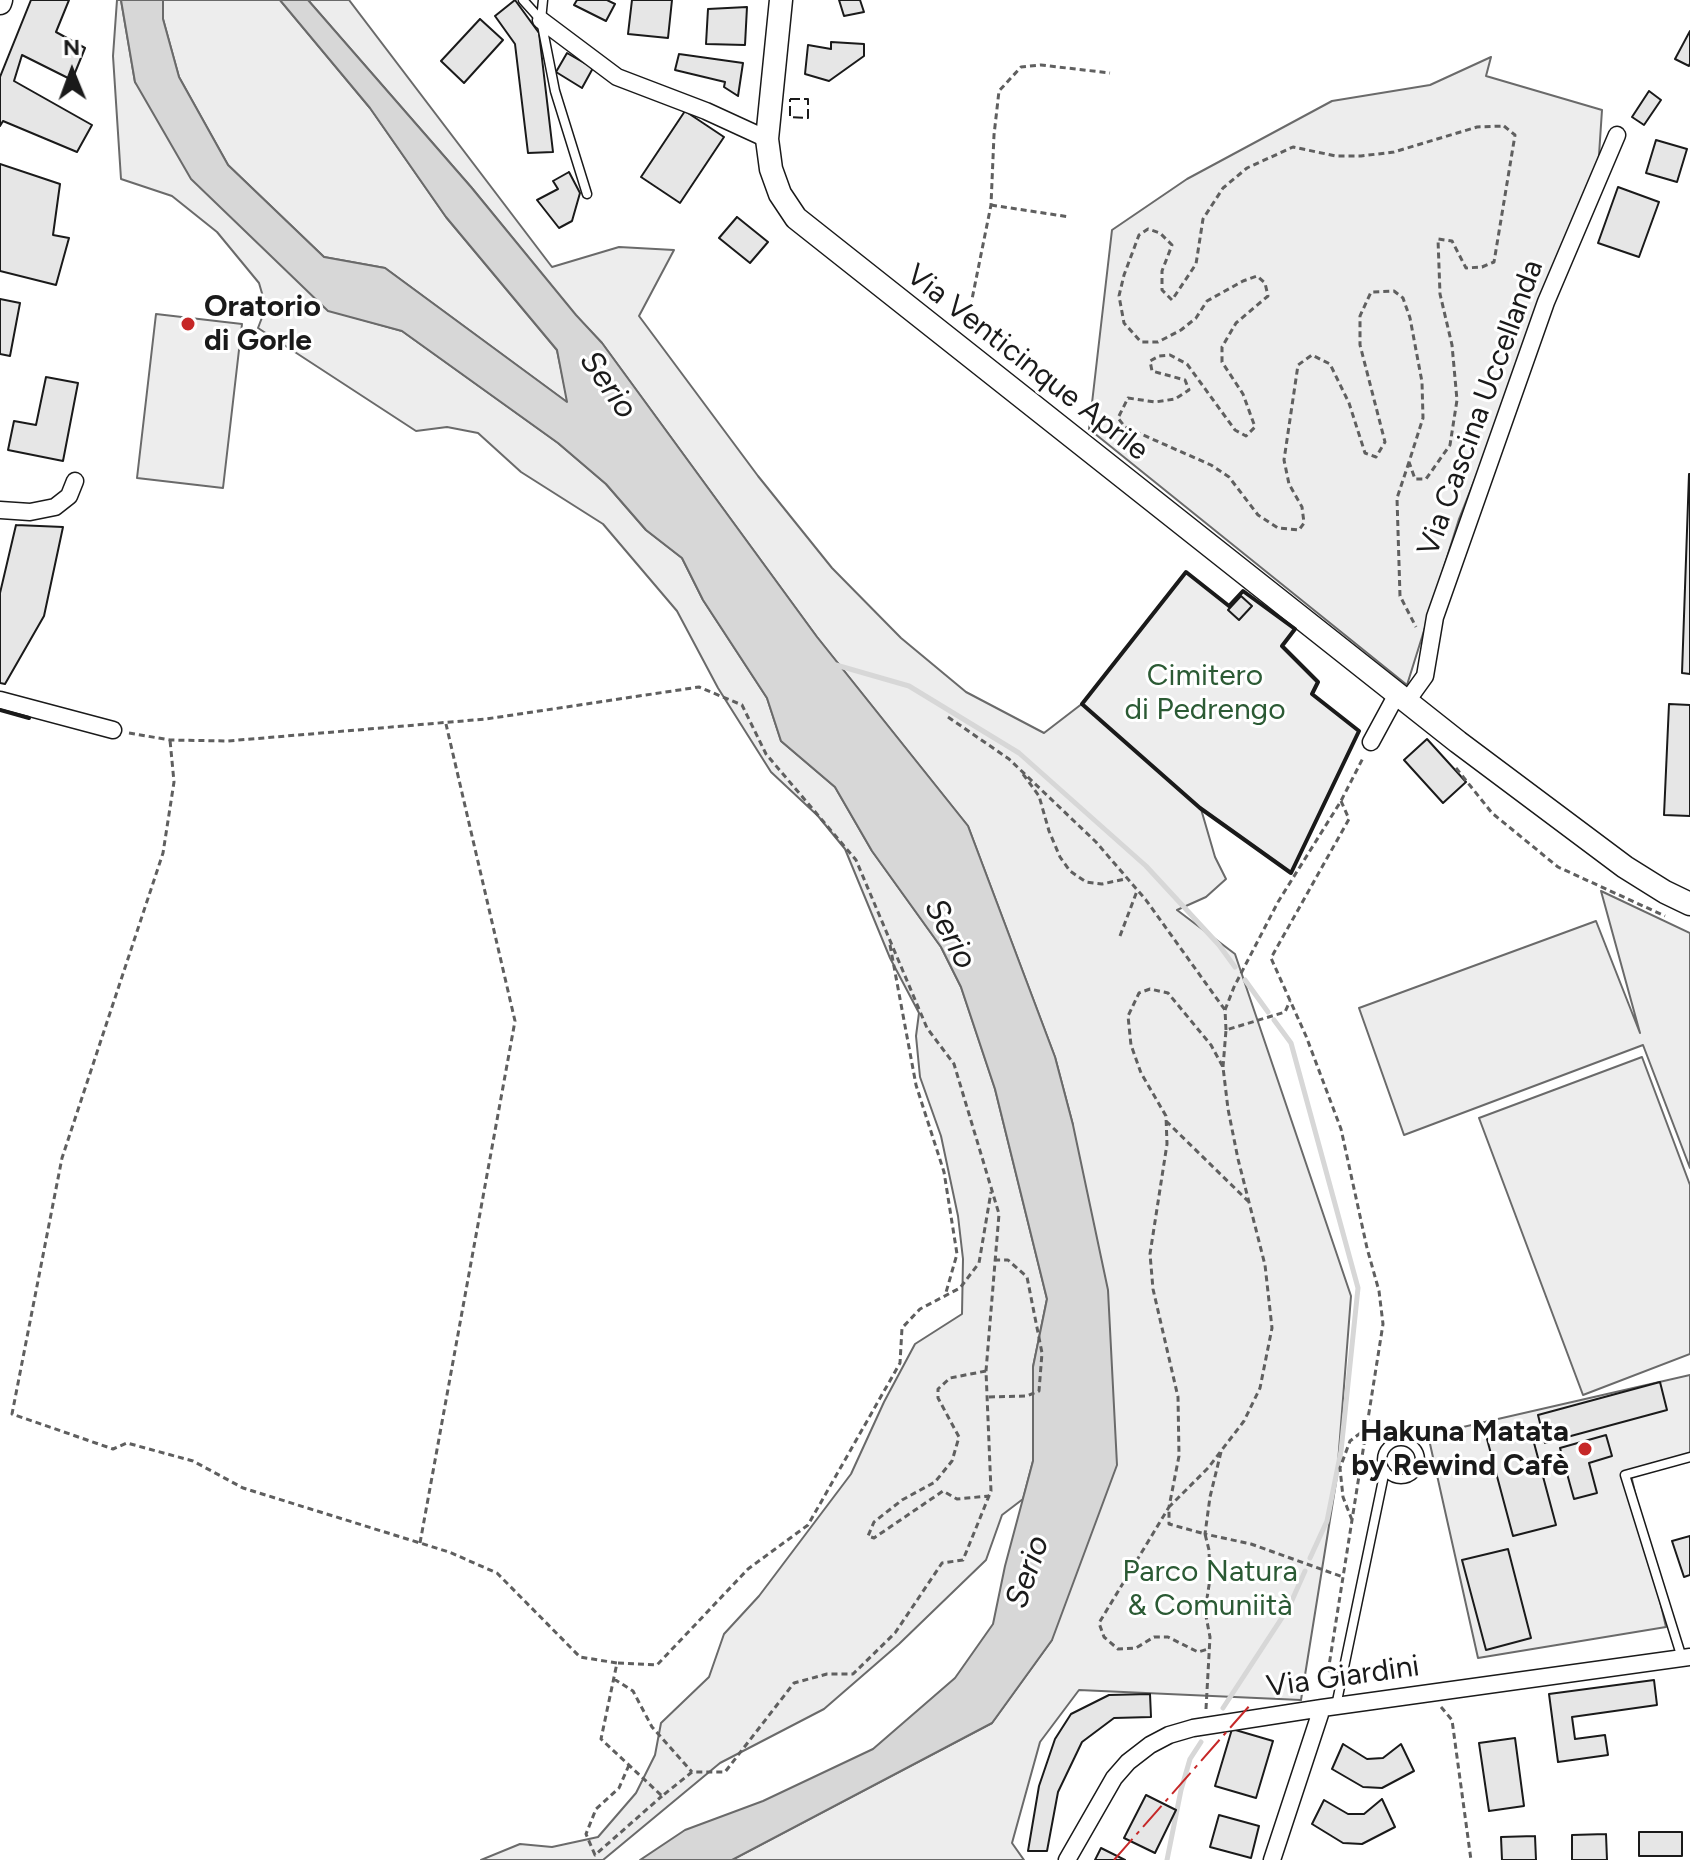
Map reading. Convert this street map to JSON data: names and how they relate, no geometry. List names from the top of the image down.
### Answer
{
  "streets": {
    "street": ["Via Venticinque Aprile", "Via Cascina Uccellanda", "Via Giardini"]
  },
  "crossings": [
    ["Via Venticinque Aprile", "Via Cascina Uccellanda"]
  ],
  "water": ["Serio"],
  "parks": ["Cimitero di Pedrengo", "Parco Natura & Comuniità"],
  "places": ["Oratorio di Gorle", "Hakuna Matata by Rewind Cafè"],
  "north": "top"
}
